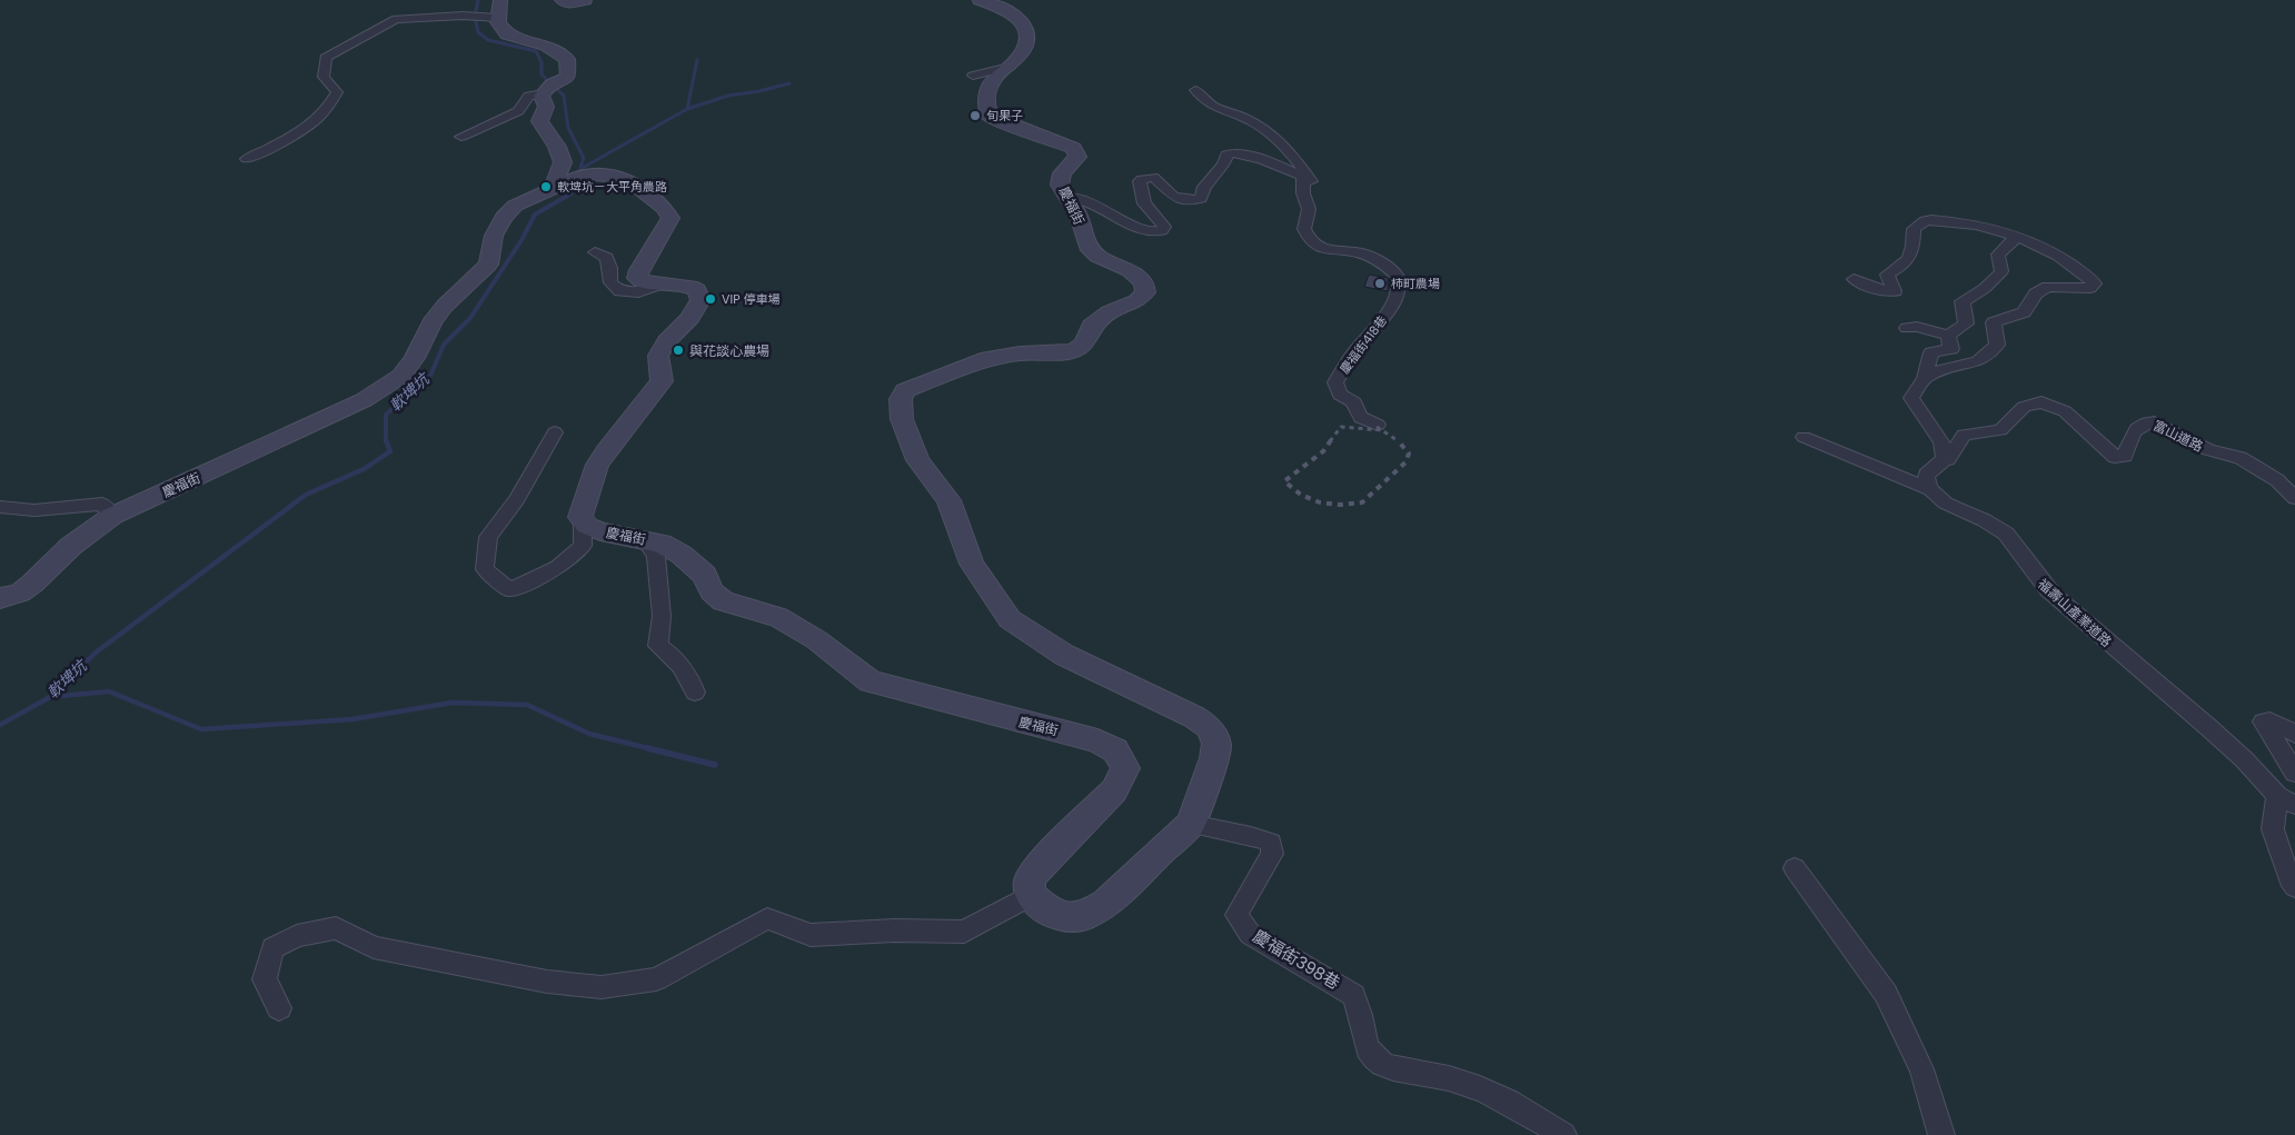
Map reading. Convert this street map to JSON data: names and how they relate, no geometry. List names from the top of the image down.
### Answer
{
  "streets": {
    "street": [
      "慶福街",
      "慶福街418巷",
      "富山道路",
      "福壽山產業道路",
      "慶福街398巷"
    ]
  },
  "crossings": [
    ["慶福街", "慶福街398巷"]
  ],
  "water": ["軟埤坑"],
  "places": [
    "旬果子",
    "軟埤坑－大平角農路",
    "柿町農場",
    "VIP 停車場",
    "與花談心農場"
  ]
}
